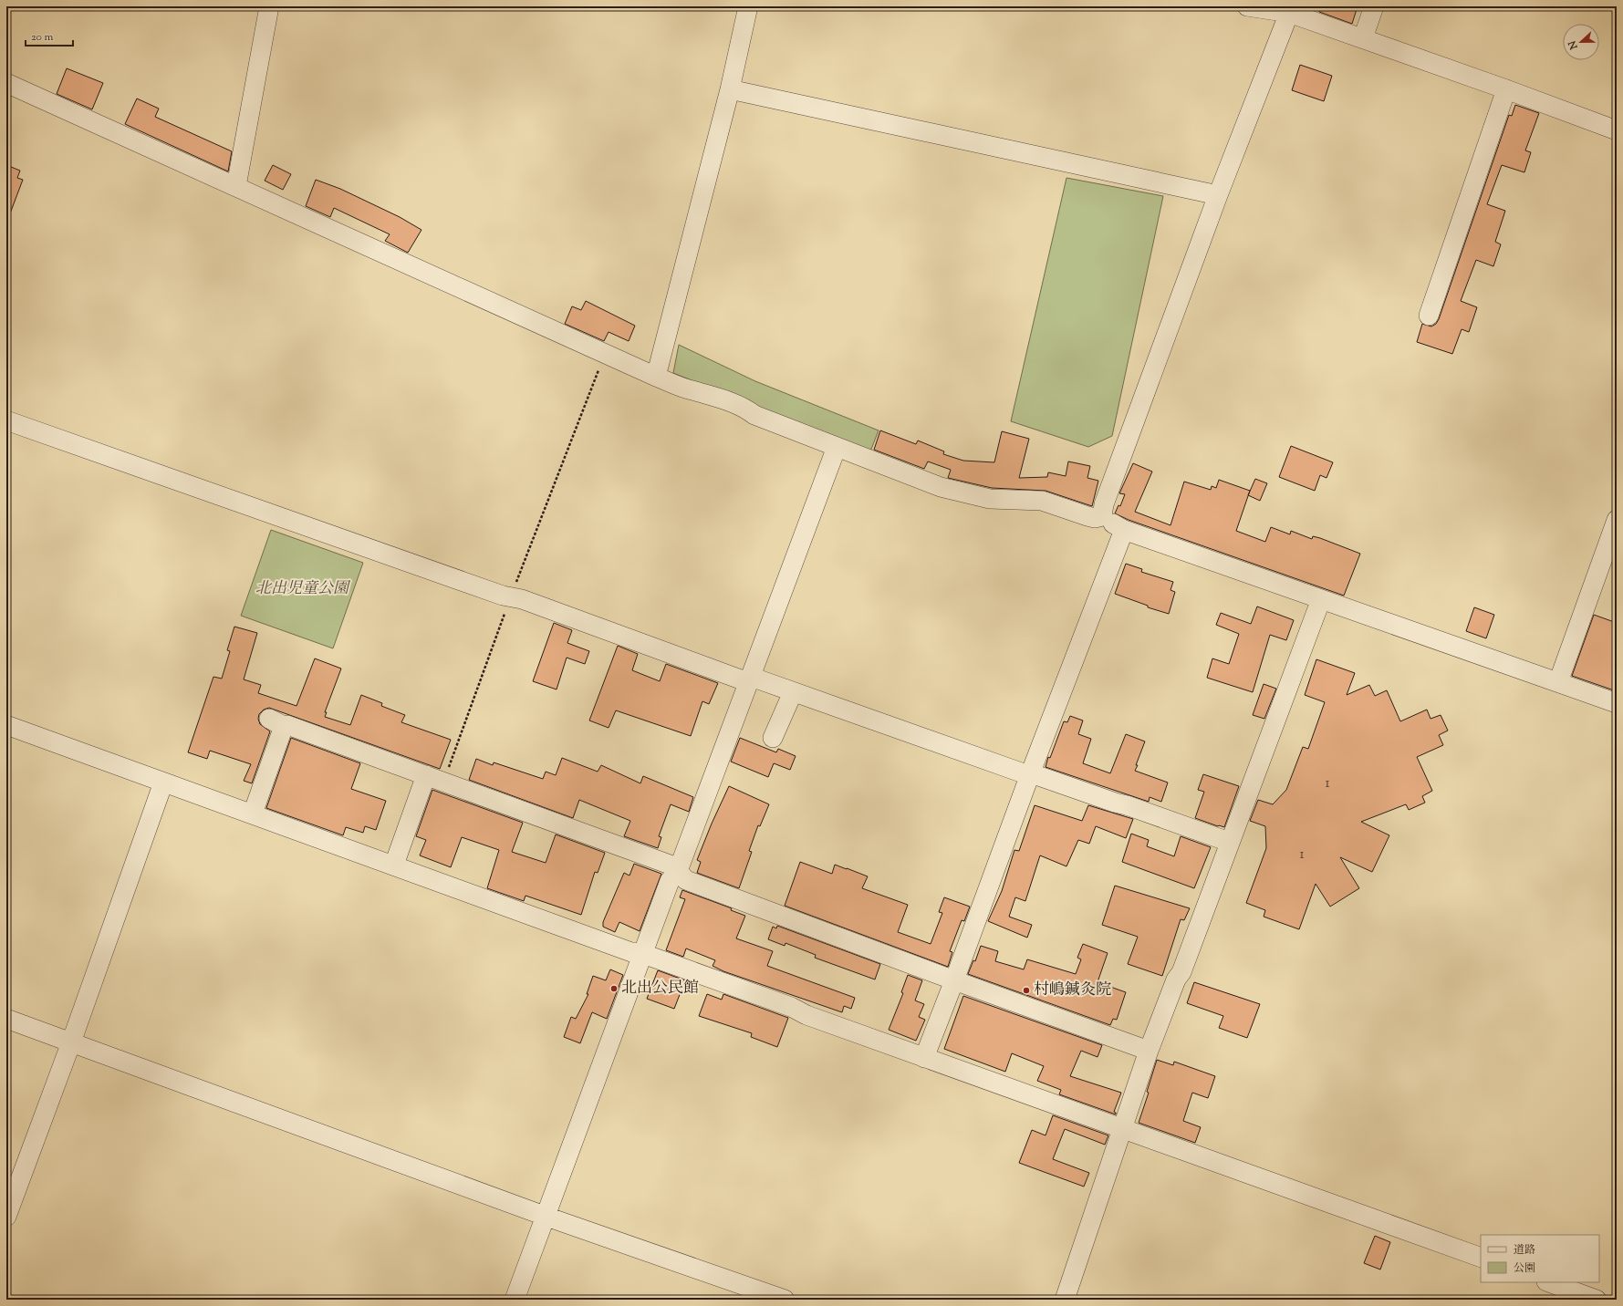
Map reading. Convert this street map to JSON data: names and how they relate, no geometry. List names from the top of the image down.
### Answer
{
  "parks": ["北出児童公園"],
  "places": ["北出公民館", "村嶋鍼灸院"],
  "house_numbers": ["1", "1"],
  "legend": ["道路", "公園"],
  "scale_bar": "20 m",
  "north": "left"
}
